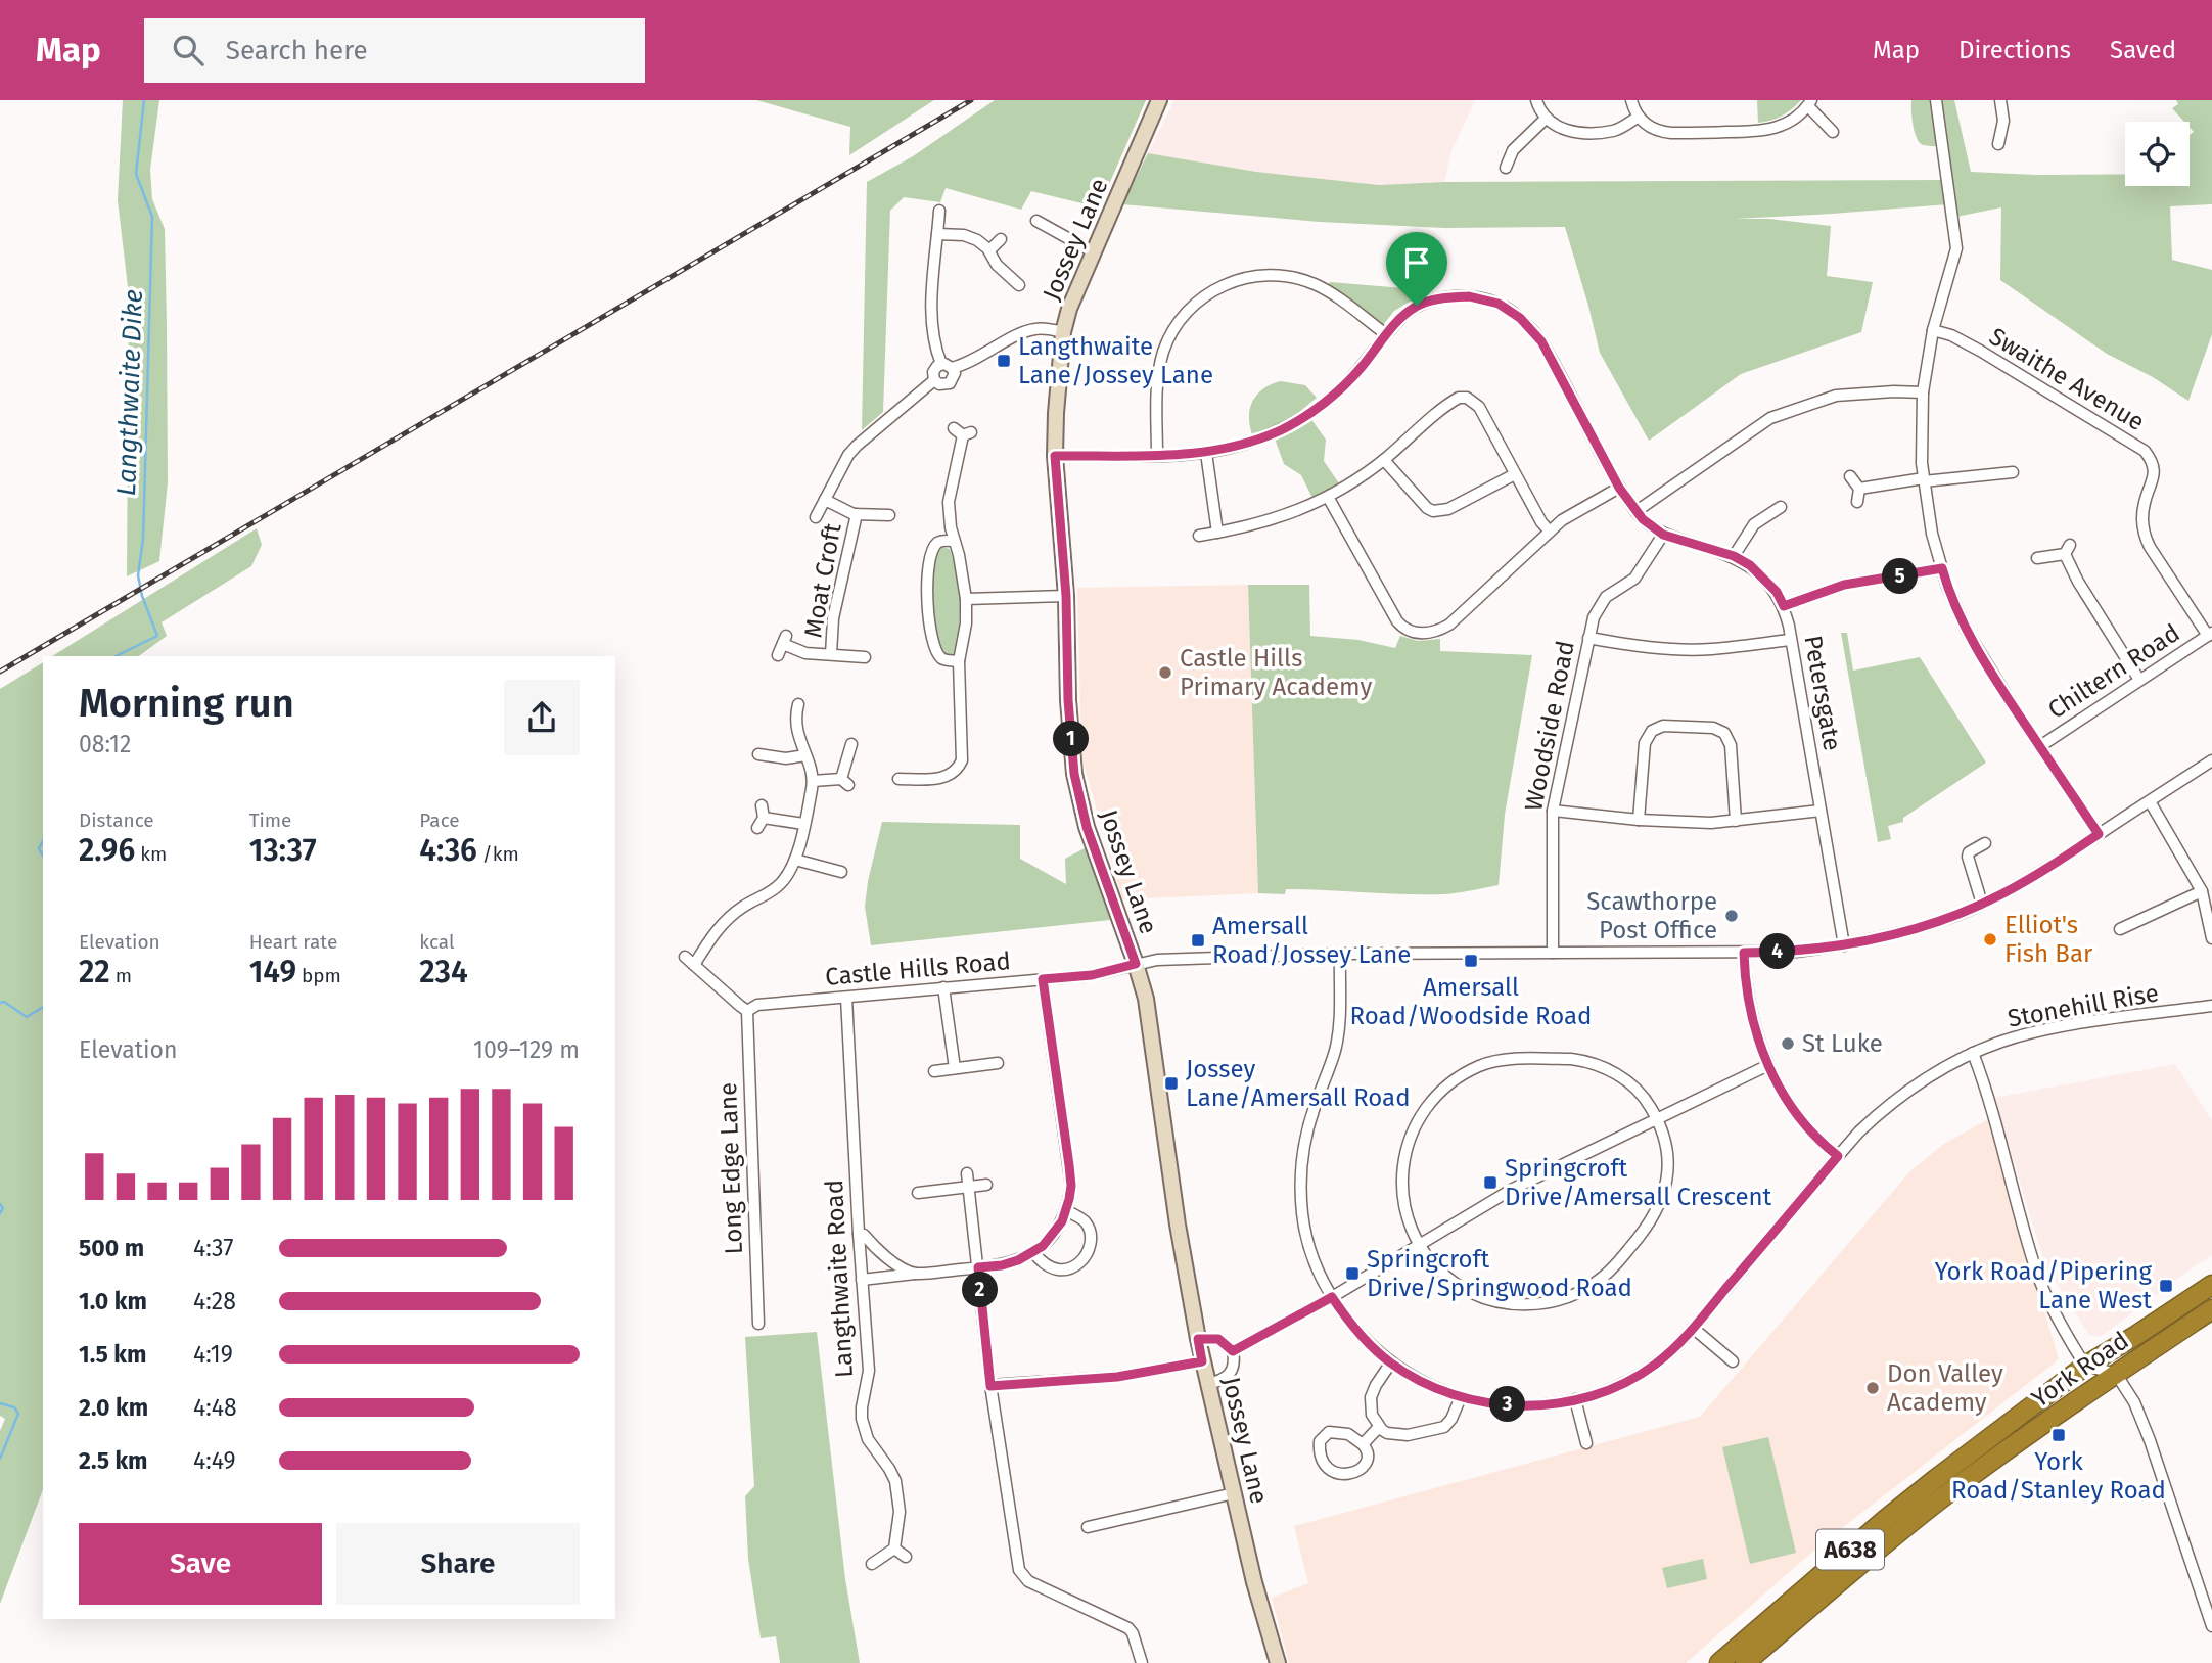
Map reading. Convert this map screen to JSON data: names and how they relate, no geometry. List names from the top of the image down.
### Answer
{
  "streets": {
    "highway": ["York Road", "A638"],
    "street": [
      "Jossey Lane",
      "Swaithe Avenue",
      "Moat Croft",
      "Chiltern Road",
      "Petersgate",
      "Woodside Road",
      "Castle Hills Road",
      "Stonehill Rise",
      "Long Edge Lane",
      "Langthwaite Road"
    ]
  },
  "crossings": [
    ["Jossey Lane", "Petersgate"],
    ["Jossey Lane", "Castle Hills Road"],
    ["Swaithe Avenue", "Chiltern Road"],
    ["Petersgate", "Woodside Road"],
    ["Petersgate", "Castle Hills Road"],
    ["Woodside Road", "Castle Hills Road"],
    ["Castle Hills Road", "Stonehill Rise"],
    ["Castle Hills Road", "Long Edge Lane"],
    ["Castle Hills Road", "Langthwaite Road"]
  ],
  "water": ["Langthwaite Dike"],
  "places": {
    "transit": [
      "Langthwaite Lane/Jossey Lane",
      "Amersall Road/Jossey Lane",
      "Amersall Road/Woodside Road",
      "Jossey Lane/Amersall Road",
      "Springcroft Drive/Amersall Crescent",
      "Springcroft Drive/Springwood Road",
      "York Road/Pipering Lane West",
      "York Road/Stanley Road"
    ],
    "other": [
      "Castle Hills Primary Academy",
      "Scawthorpe Post Office",
      "Elliot's Fish Bar",
      "St Luke",
      "Don Valley Academy"
    ]
  },
  "page": {
    "header": "Map",
    "search": "Search here",
    "nav": ["Map", "Directions", "Saved"],
    "pins": [
      "5",
      "1",
      "4",
      "2",
      "3"
    ],
    "heading": ["Morning run", "08:12"],
    "stats": [
      ["Distance", "2.96 km"],
      ["Time", "13:37"],
      ["Pace", "4:36 /km"],
      ["Elevation", "22 m"],
      ["Heart rate", "149 bpm"],
      ["kcal", "234"]
    ],
    "chart": ["Elevation", "109–129 m"],
    "list": [
      {
        "name": "500 m",
        "note": "4:37"
      },
      {
        "name": "1.0 km",
        "note": "4:28"
      },
      {
        "name": "1.5 km",
        "note": "4:19"
      },
      {
        "name": "2.0 km",
        "note": "4:48"
      },
      {
        "name": "2.5 km",
        "note": "4:49"
      }
    ],
    "buttons": ["Save", "Share"]
  }
}
